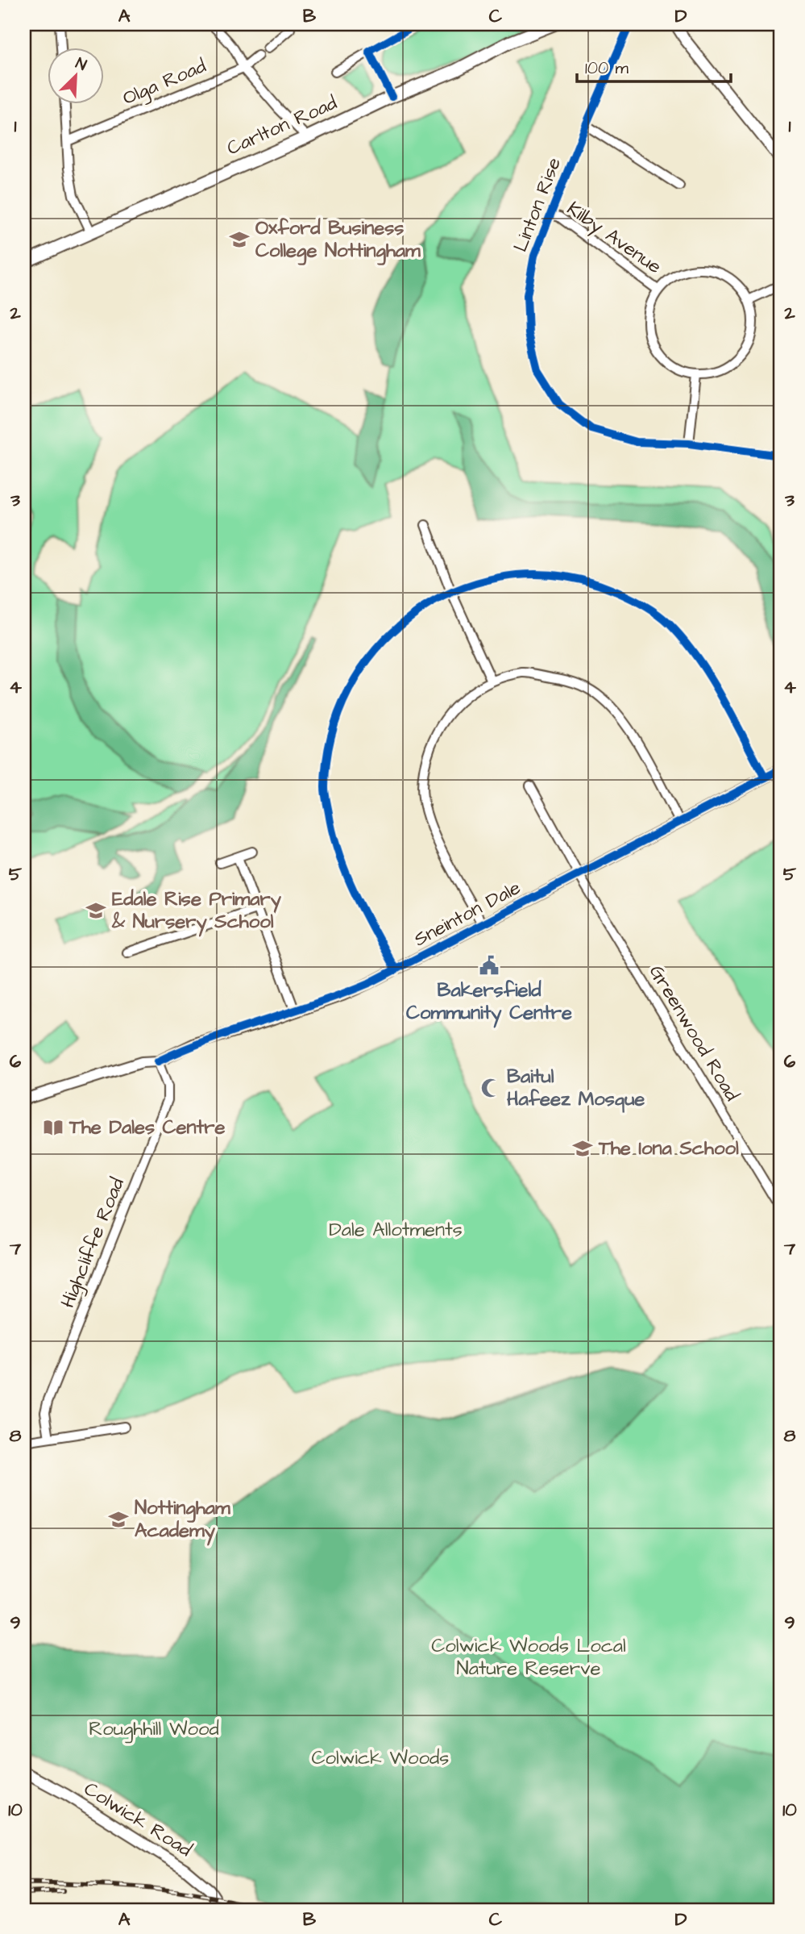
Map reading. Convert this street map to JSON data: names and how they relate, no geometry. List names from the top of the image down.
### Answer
{
  "streets": {
    "main road": ["Carlton Road"],
    "street": [
      "Olga Road",
      "Linton Rise",
      "Kilby Avenue",
      "Sneinton Dale",
      "Greenwood Road",
      "Highcliffe Road",
      "Colwick Road"
    ]
  },
  "crossings": [
    ["Linton Rise", "Kilby Avenue"],
    ["Sneinton Dale", "Greenwood Road"],
    ["Sneinton Dale", "Highcliffe Road"]
  ],
  "parks": [
    "Dale Allotments",
    "Colwick Woods Local Nature Reserve",
    "Roughhill Wood",
    "Colwick Woods"
  ],
  "places": {
    "school or university": [
      "Oxford Business College Nottingham",
      "Edale Rise Primary & Nursery School",
      "The Iona School",
      "Nottingham Academy"
    ],
    "public building": ["Bakersfield Community Centre"],
    "mosque": ["Baitul Hafeez Mosque"],
    "library": ["The Dales Centre"]
  },
  "scale_bar": "100 m",
  "north": "top right",
  "grid": {
    "columns": [
      "A",
      "B",
      "C",
      "D"
    ],
    "rows": [
      "1",
      "2",
      "3",
      "4",
      "5",
      "6",
      "7",
      "8",
      "9",
      "10"
    ]
  }
}
